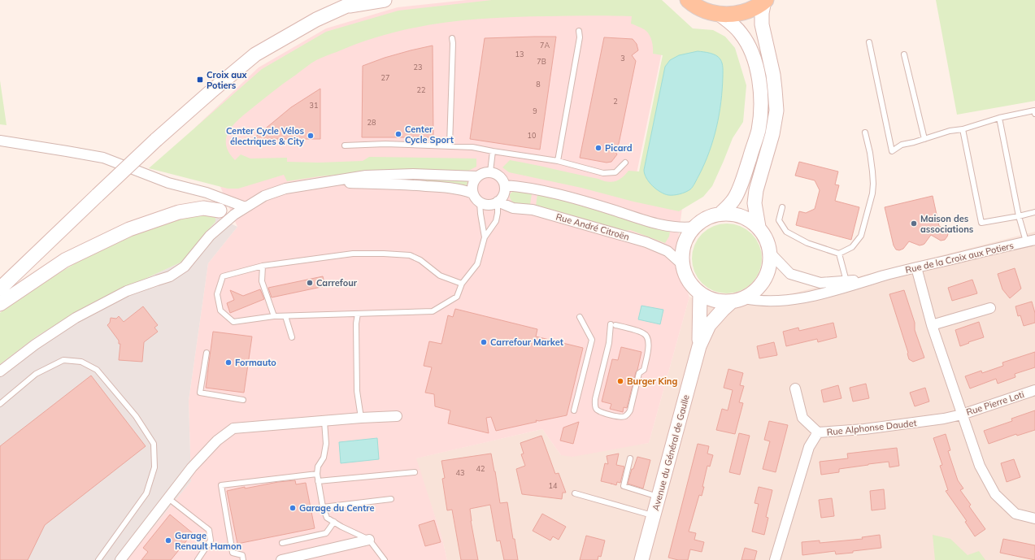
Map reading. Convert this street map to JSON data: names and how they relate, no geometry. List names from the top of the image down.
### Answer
{
  "streets": {
    "main road": ["Avenue du Général de Gaulle"],
    "street": [
      "Rue André Citroën",
      "Rue de la Croix aux Potiers",
      "Rue Pierre Loti",
      "Rue Alphonse Daudet"
    ]
  },
  "crossings": [
    ["Rue André Citroën", "Rue de la Croix aux Potiers"],
    ["Rue André Citroën", "Avenue du Général de Gaulle"],
    ["Rue de la Croix aux Potiers", "Rue Pierre Loti"],
    ["Rue de la Croix aux Potiers", "Avenue du Général de Gaulle"],
    ["Rue Pierre Loti", "Rue Alphonse Daudet"]
  ],
  "places": {
    "transit": ["Croix aux Potiers"],
    "other": [
      "Center Cycle Sport",
      "Center Cycle Vélos électriques & City",
      "Picard",
      "Maison des associations",
      "Carrefour",
      "Carrefour Market",
      "Formauto",
      "Burger King",
      "Garage du Centre",
      "Garage Renault Hamon"
    ]
  },
  "house_numbers": [
    "7A",
    "13",
    "3",
    "7B",
    "23",
    "27",
    "8",
    "22",
    "2",
    "31",
    "9",
    "28",
    "10",
    "42",
    "43",
    "14"
  ]
}
